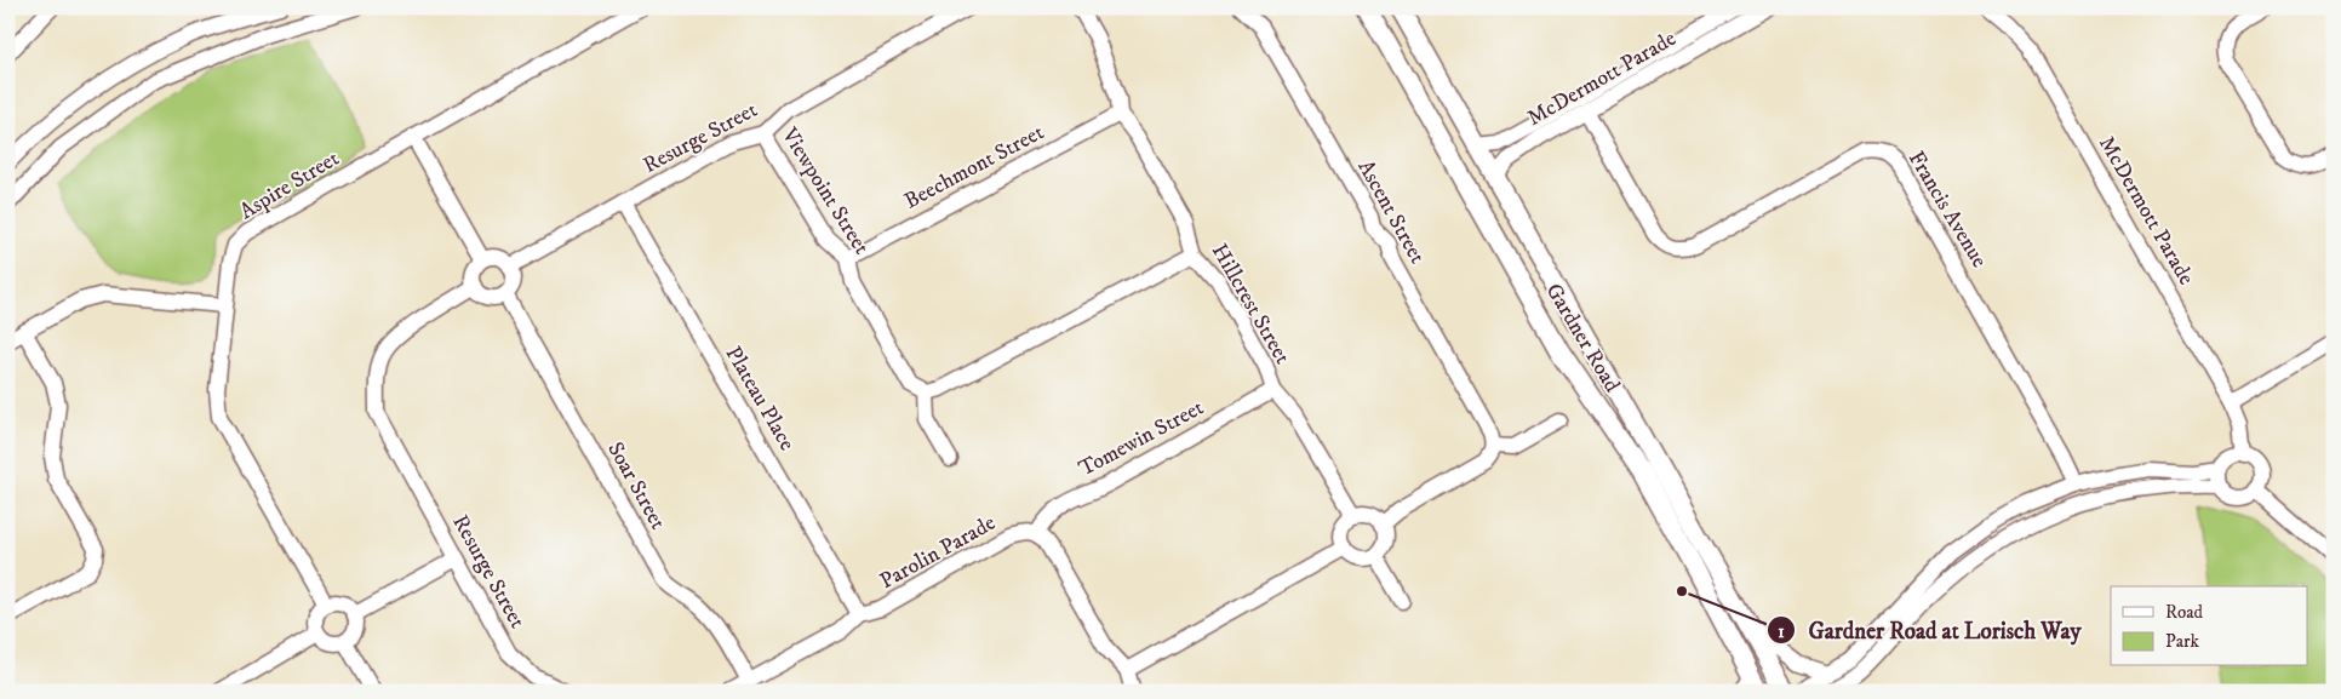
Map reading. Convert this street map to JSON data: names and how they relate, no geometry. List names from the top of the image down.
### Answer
{
  "streets": {
    "street": [
      "McDermott Parade",
      "Resurge Street",
      "Beechmont Street",
      "Aspire Street",
      "Viewpoint Street",
      "Francis Avenue",
      "Ascent Street",
      "Hillcrest Street",
      "Gardner Road",
      "Plateau Place",
      "Tomewin Street",
      "Soar Street",
      "Parolin Parade"
    ]
  },
  "crossings": [
    ["McDermott Parade", "Francis Avenue"],
    ["McDermott Parade", "Gardner Road"],
    ["Resurge Street", "Viewpoint Street"],
    ["Resurge Street", "Plateau Place"],
    ["Resurge Street", "Soar Street"],
    ["Beechmont Street", "Viewpoint Street"],
    ["Beechmont Street", "Hillcrest Street"],
    ["Hillcrest Street", "Tomewin Street"],
    ["Plateau Place", "Parolin Parade"],
    ["Tomewin Street", "Parolin Parade"],
    ["Soar Street", "Parolin Parade"]
  ],
  "places": ["Gardner Road at Lorisch Way"],
  "legend": ["Road", "Park"]
}
